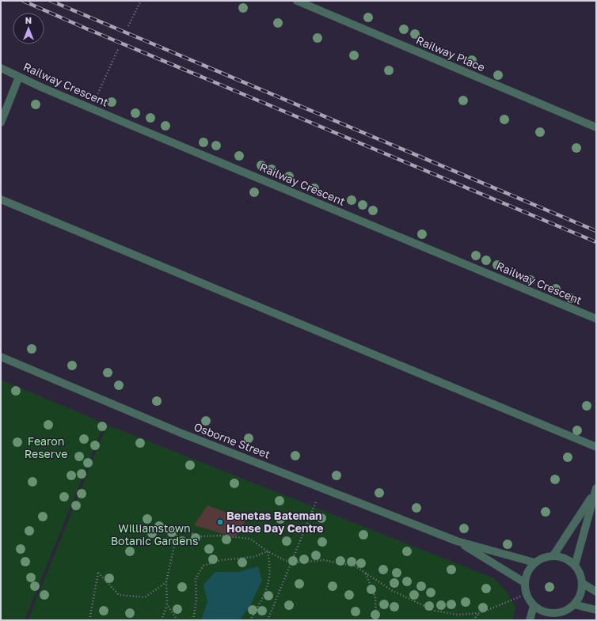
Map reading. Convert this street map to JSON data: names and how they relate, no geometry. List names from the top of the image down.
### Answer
{
  "streets": {
    "street": ["Railway Place", "Railway Crescent", "Osborne Street"]
  },
  "parks": ["Fearon Reserve", "Williamstown Botanic Gardens"],
  "places": ["Benetas Bateman House Day Centre"],
  "north": "top"
}
